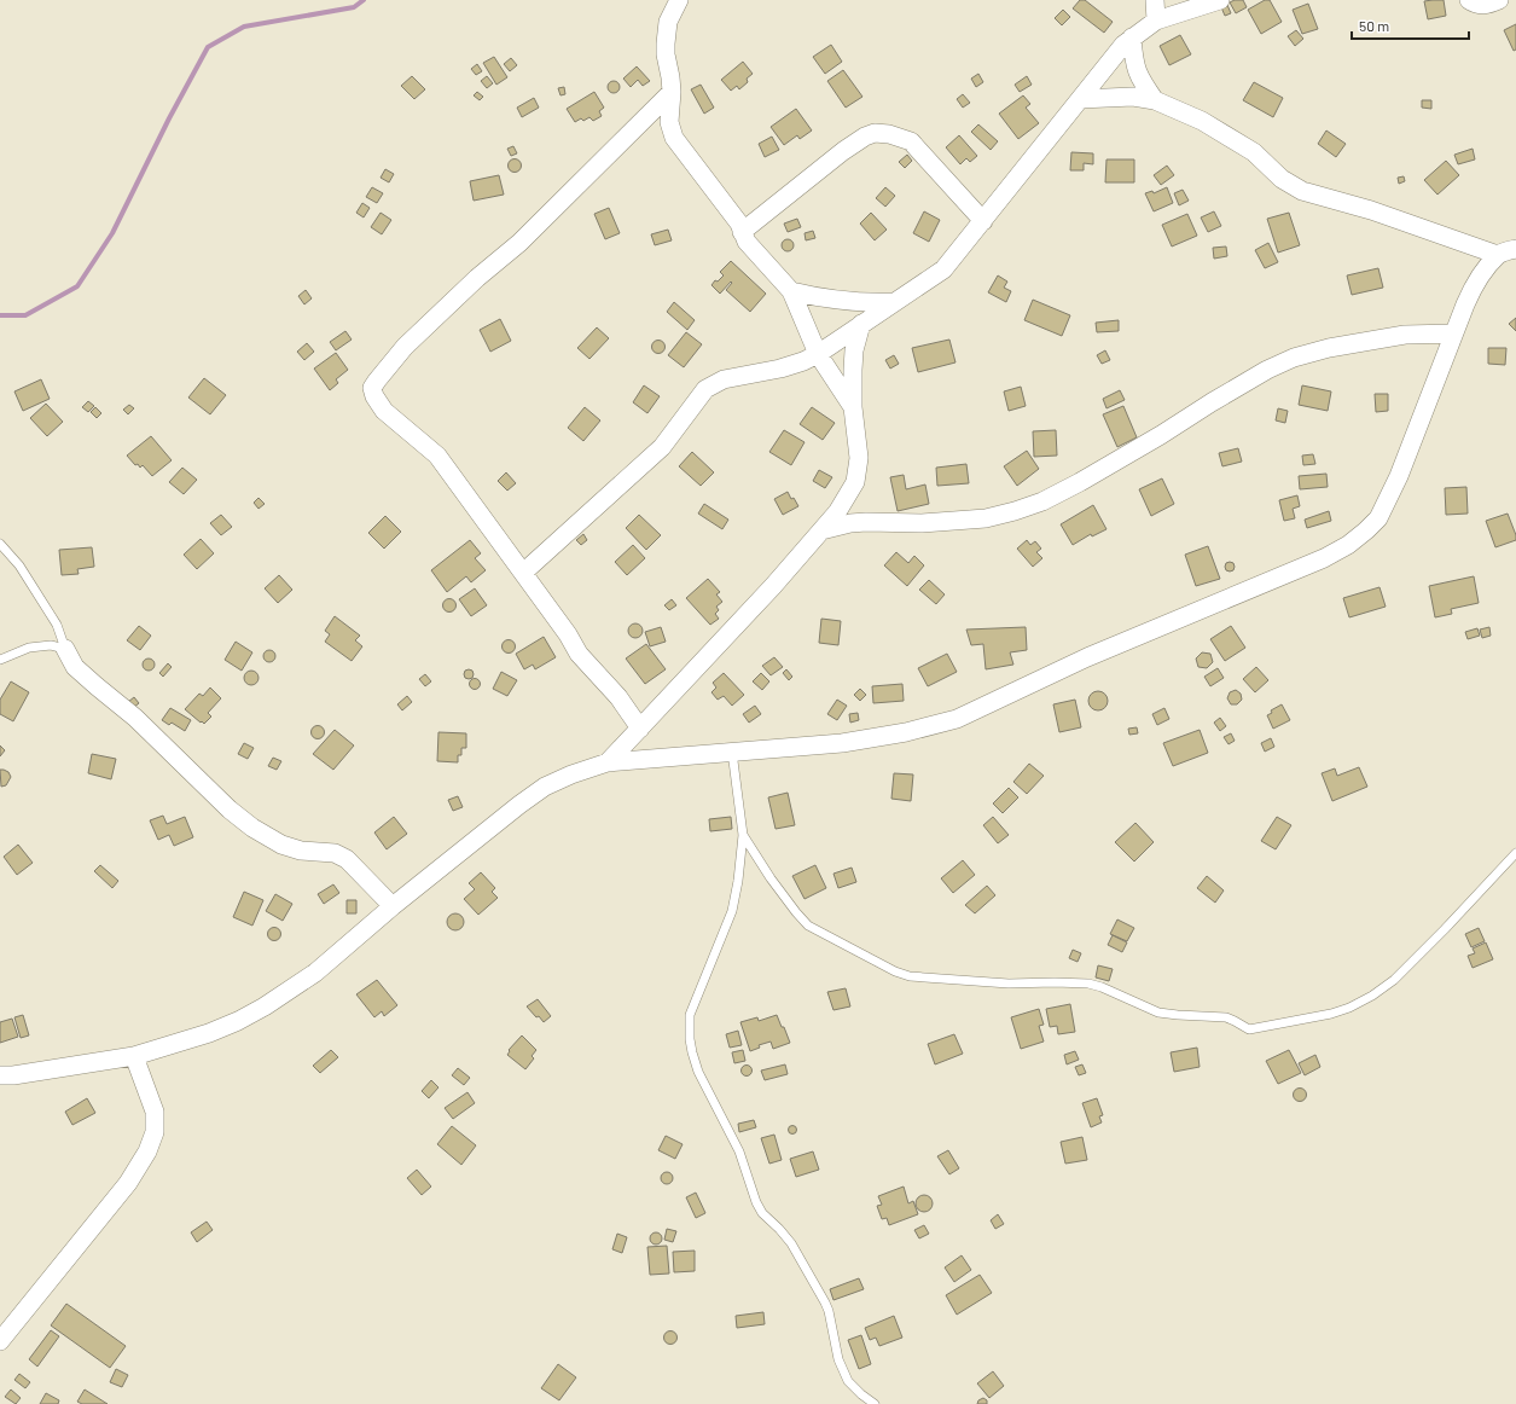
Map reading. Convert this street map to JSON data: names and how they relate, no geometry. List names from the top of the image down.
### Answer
{
  "scale_bar": "50 m"
}
